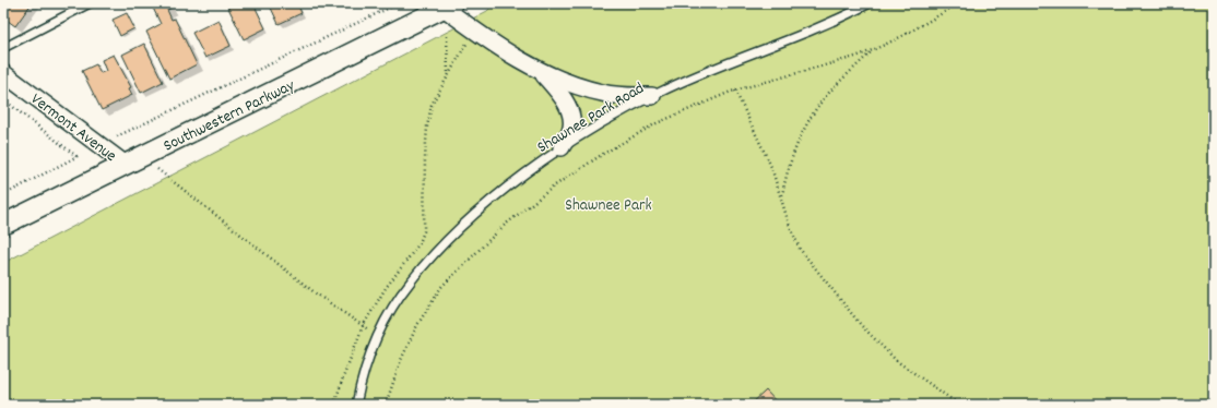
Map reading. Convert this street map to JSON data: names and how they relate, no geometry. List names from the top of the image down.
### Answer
{
  "streets": {
    "street": ["Southwestern Parkway", "Vermont Avenue"],
    "lane": ["Shawnee Park Road"]
  },
  "crossings": [
    ["Southwestern Parkway", "Vermont Avenue"]
  ],
  "parks": ["Shawnee Park"]
}
